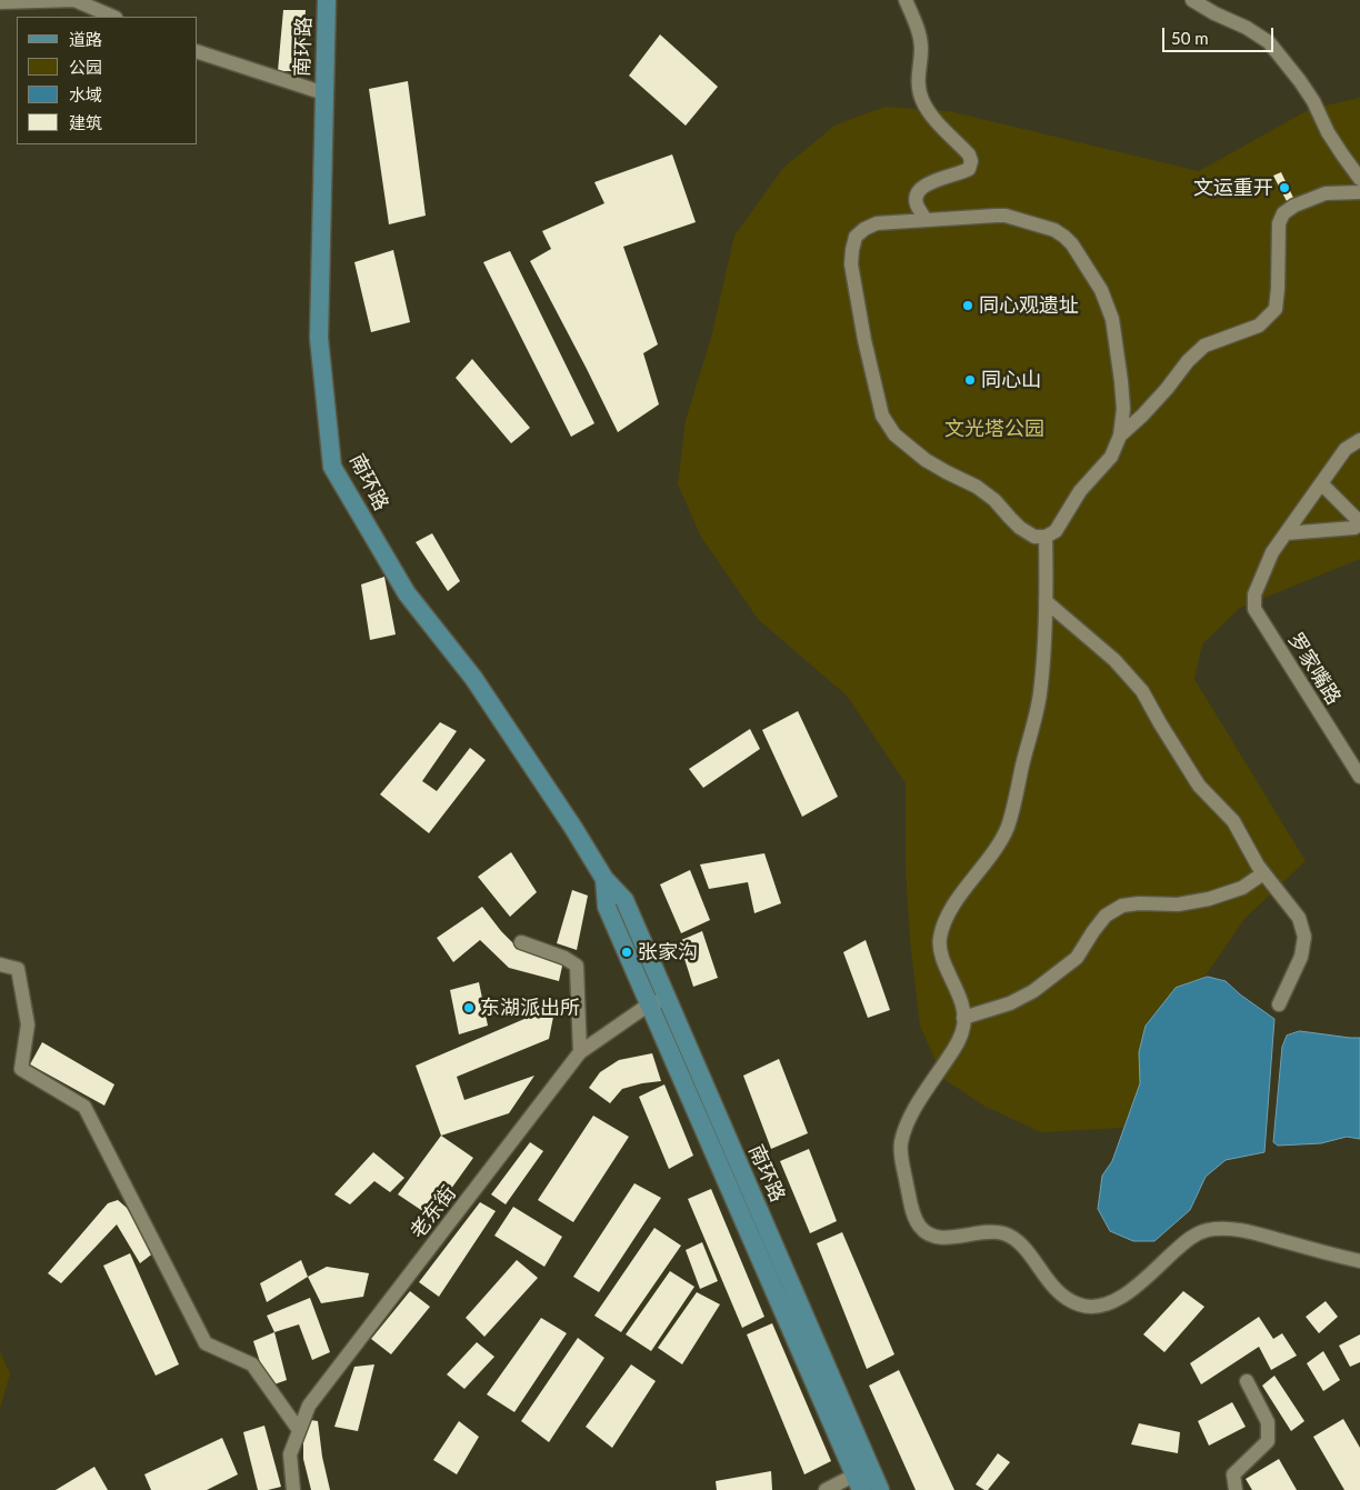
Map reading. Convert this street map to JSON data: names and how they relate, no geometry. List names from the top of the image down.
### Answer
{
  "streets": {
    "main road": ["南环路"],
    "street": ["罗家嘴路", "老东街"]
  },
  "crossings": [
    ["南环路", "老东街"]
  ],
  "parks": ["文光塔公园"],
  "places": [
    "文运重开",
    "同心观遗址",
    "同心山",
    "张家沟",
    "东湖派出所"
  ],
  "legend": [
    "道路",
    "公园",
    "水域",
    "建筑"
  ],
  "scale_bar": "50 m"
}
